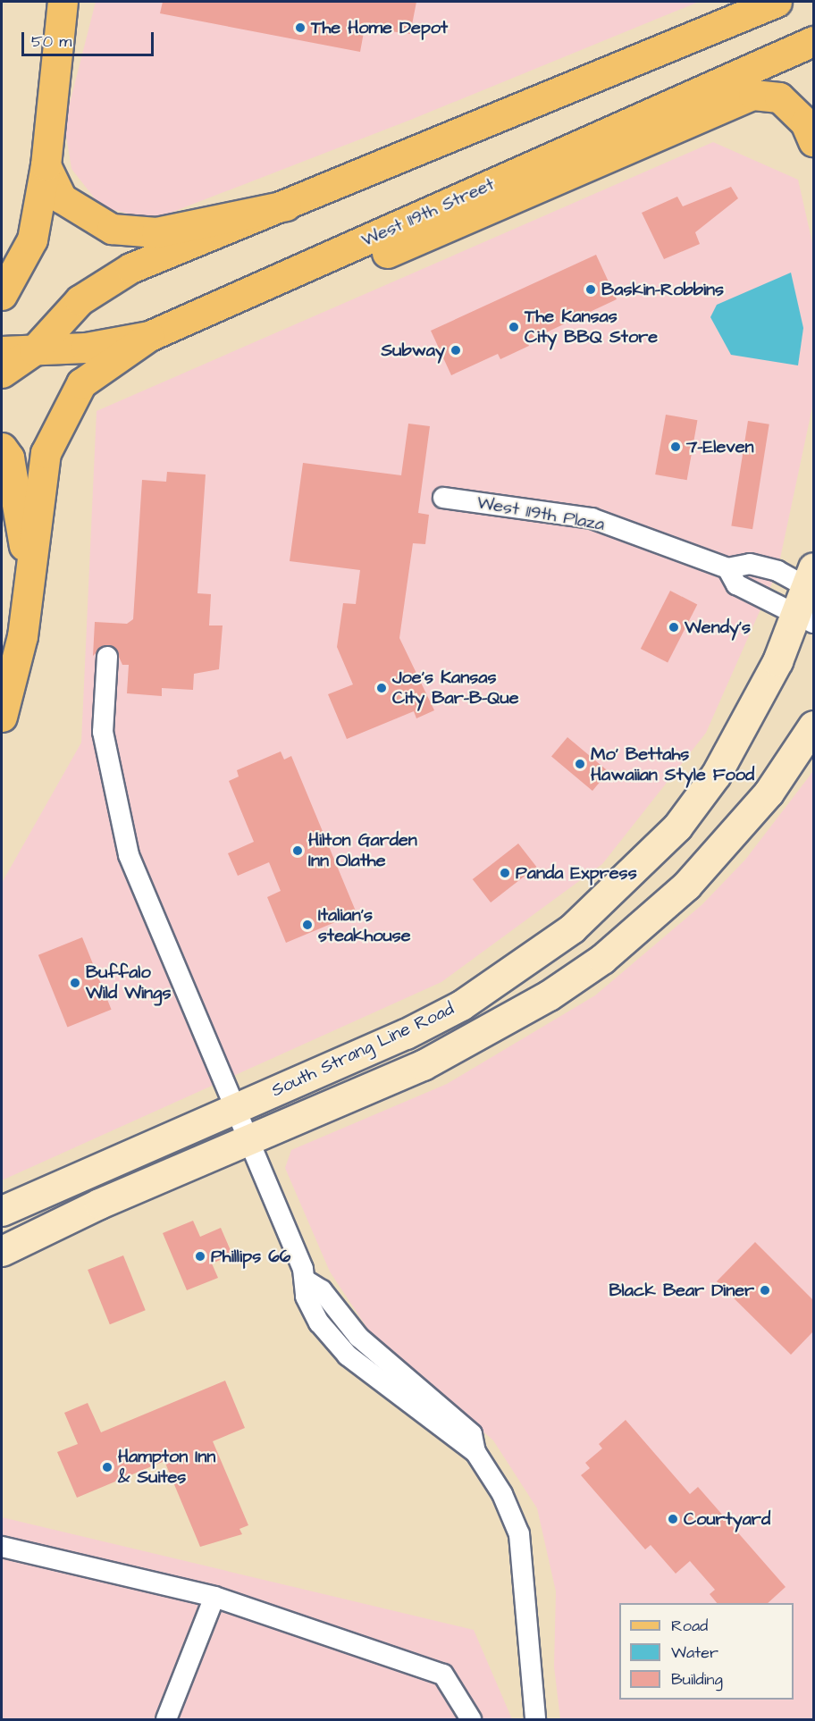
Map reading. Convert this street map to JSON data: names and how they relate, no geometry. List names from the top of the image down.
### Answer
{
  "streets": {
    "main road": ["West 119th Street", "South Strang Line Road"],
    "street": ["West 119th Plaza"]
  },
  "crossings": [
    ["West 119th Plaza", "South Strang Line Road"]
  ],
  "places": [
    "The Home Depot",
    "Baskin-Robbins",
    "The Kansas City BBQ Store",
    "Subway",
    "7-Eleven",
    "Wendy's",
    "Joe's Kansas City Bar-B-Que",
    "Mo' Bettahs Hawaiian Style Food",
    "Hilton Garden Inn Olathe",
    "Panda Express",
    "Italian's steakhouse",
    "Buffalo Wild Wings",
    "Phillips 66",
    "Black Bear Diner",
    "Hampton Inn & Suites",
    "Courtyard"
  ],
  "legend": ["Road", "Water", "Building"],
  "scale_bar": "50 m"
}
